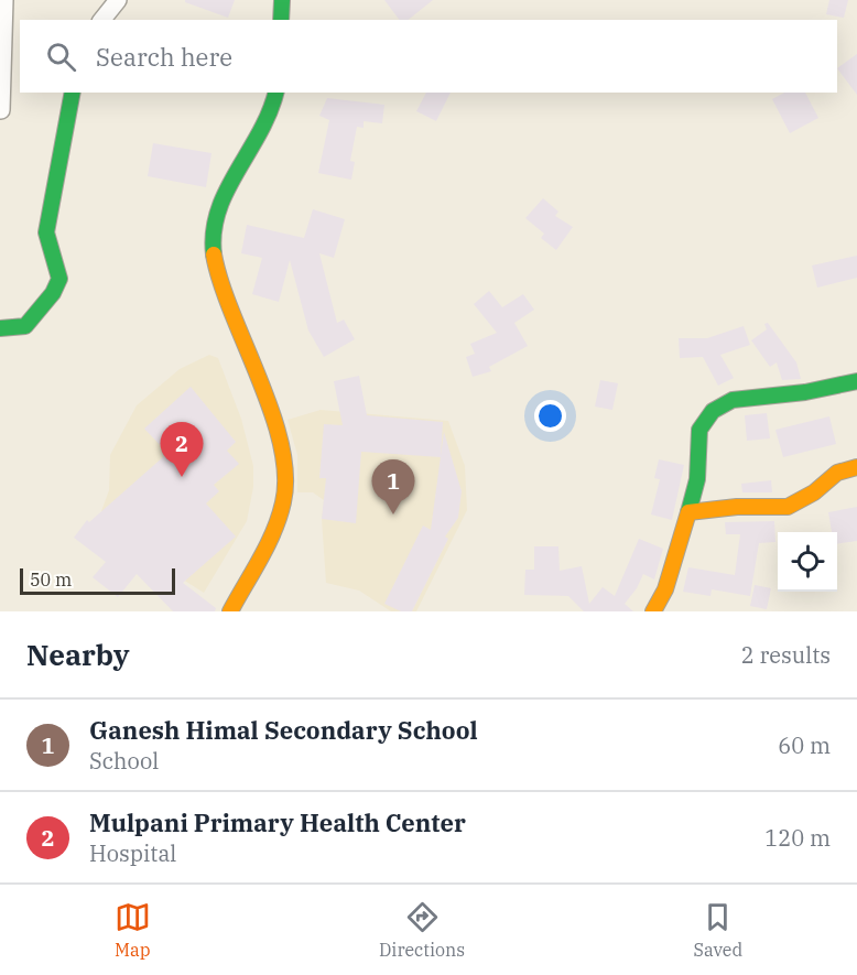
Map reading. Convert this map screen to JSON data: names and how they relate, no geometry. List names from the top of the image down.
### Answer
{
  "scale_bar": "50 m",
  "page": {
    "search": "Search here",
    "pins": ["2", "1"],
    "scale": "50 m",
    "heading": ["Nearby", "2 results"],
    "list": [
      {
        "mark": "1",
        "name": "Ganesh Himal Secondary School",
        "note": "School",
        "value": "60 m"
      },
      {
        "mark": "2",
        "name": "Mulpani Primary Health Center",
        "note": "Hospital",
        "value": "120 m"
      }
    ],
    "nav": ["Map", "Directions", "Saved"]
  }
}
